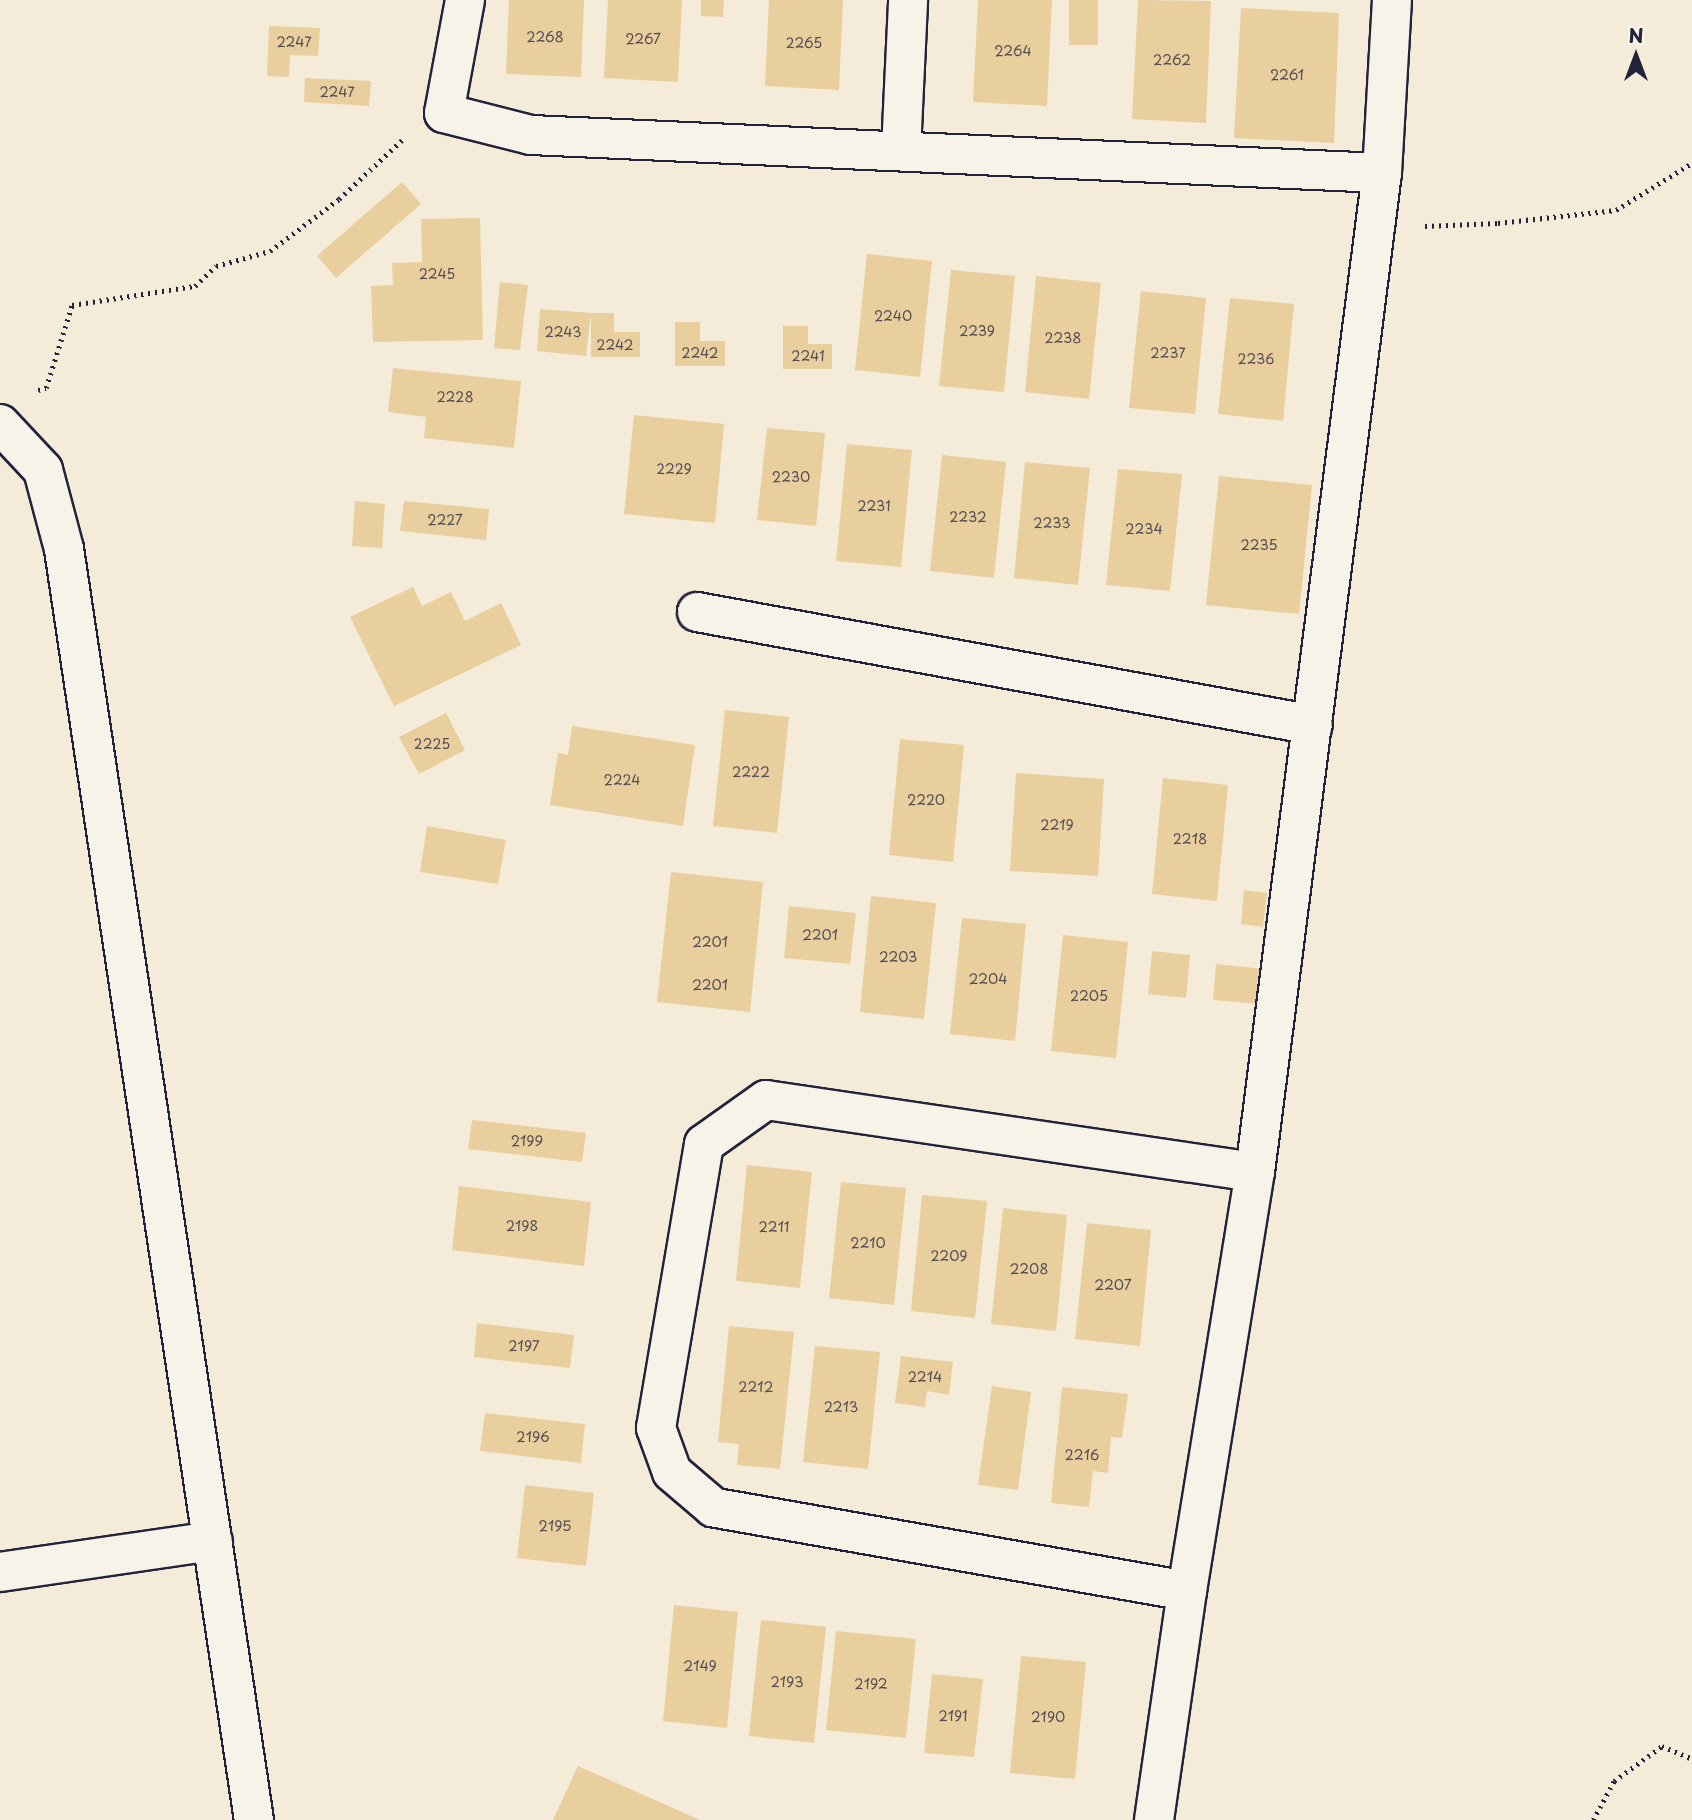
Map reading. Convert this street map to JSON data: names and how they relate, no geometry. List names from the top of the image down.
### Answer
{
  "house_numbers": [
    "2268",
    "2267",
    "2247",
    "2265",
    "2264",
    "2262",
    "2261",
    "2247",
    "2245",
    "2240",
    "2239",
    "2243",
    "2238",
    "2242",
    "2242",
    "2237",
    "2241",
    "2236",
    "2228",
    "2229",
    "2230",
    "2231",
    "2232",
    "2227",
    "2233",
    "2234",
    "2235",
    "2225",
    "2222",
    "2224",
    "2220",
    "2219",
    "2218",
    "2201",
    "2201",
    "2203",
    "2204",
    "2201",
    "2205",
    "2199",
    "2198",
    "2211",
    "2210",
    "2209",
    "2208",
    "2207",
    "2197",
    "2214",
    "2212",
    "2213",
    "2196",
    "2216",
    "2195",
    "2149",
    "2193",
    "2192",
    "2191",
    "2190"
  ],
  "north": "top"
}
